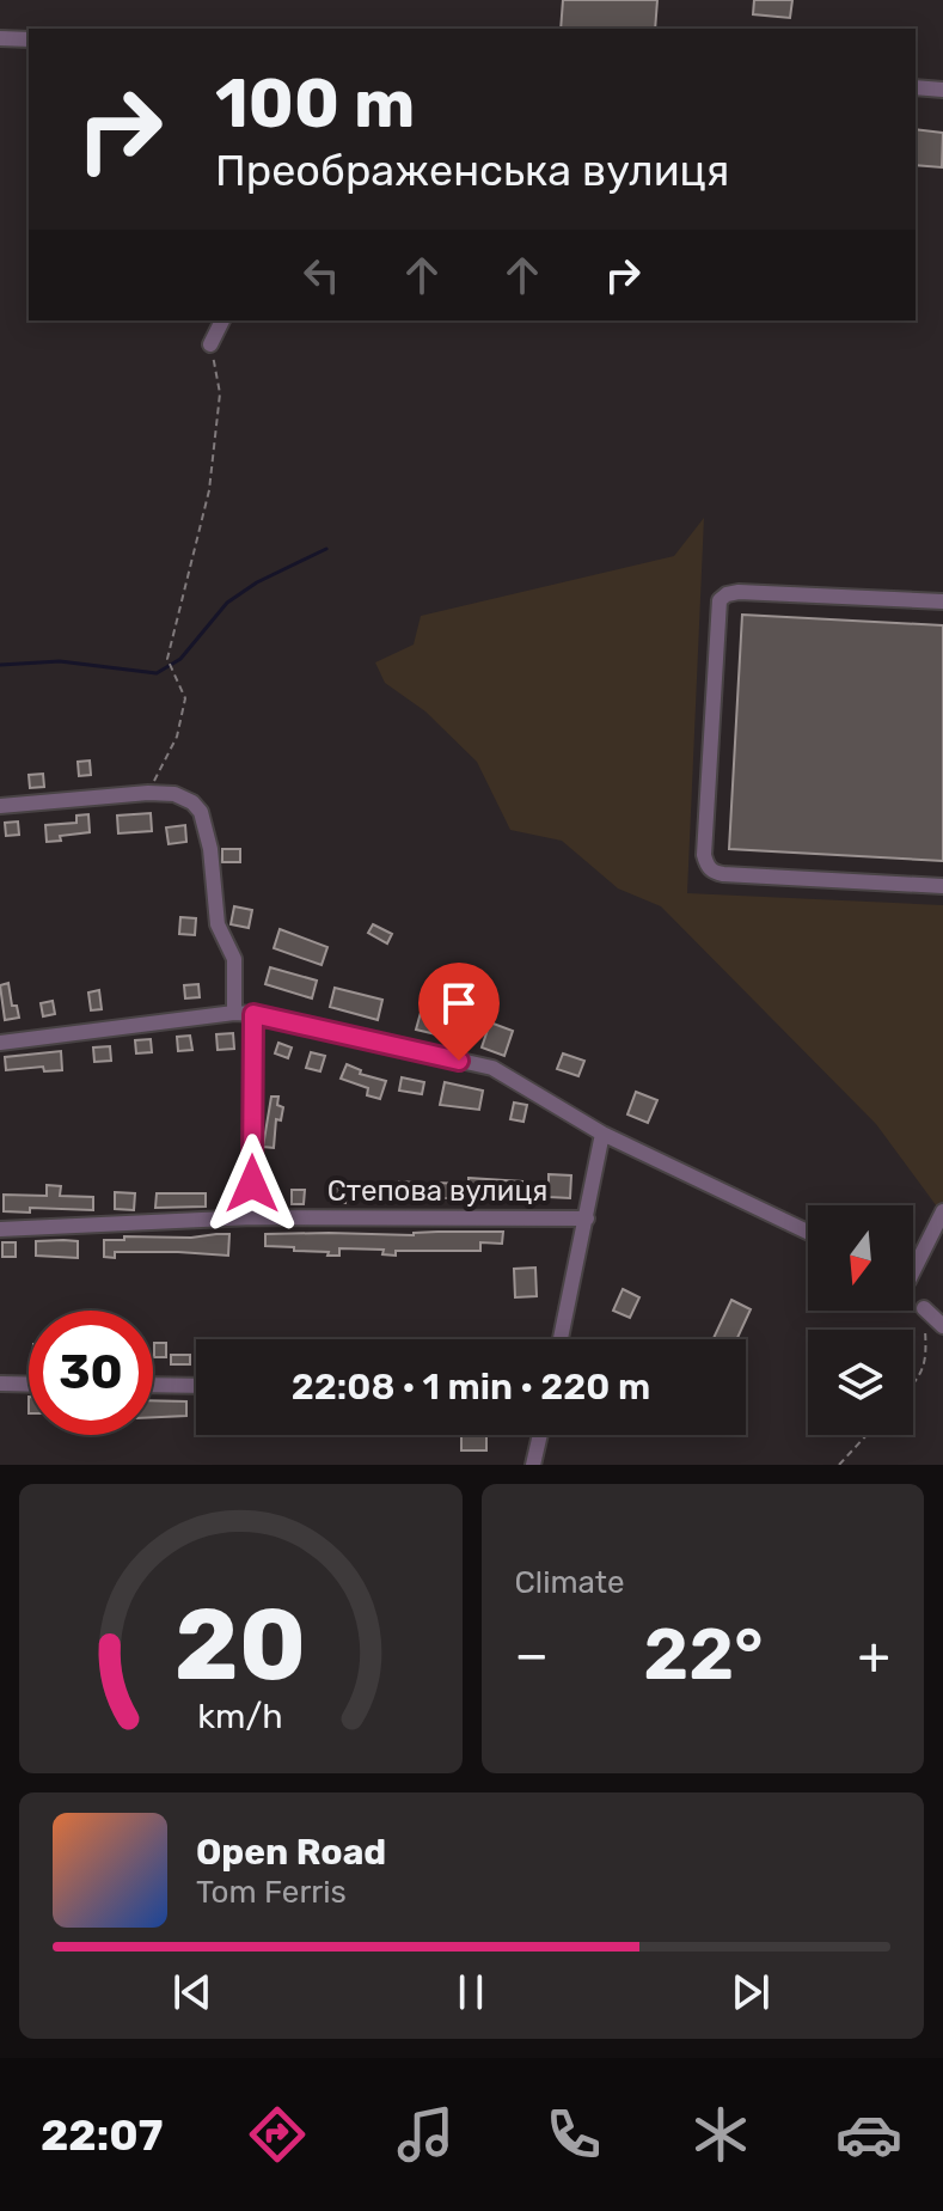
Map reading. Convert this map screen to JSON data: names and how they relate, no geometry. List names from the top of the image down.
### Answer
{
  "streets": {
    "street": ["Степова вулиця"]
  },
  "north": "bottom",
  "page": {
    "turn": ["100 m", "Преображенська вулиця"],
    "limit": "30",
    "trip": "22:08 · 1 min · 220 m",
    "tile": "Climate",
    "heat": ["−", "22°", "+"],
    "song": ["Open Road", "Tom Ferris"],
    "tabs": "22:07",
    "gauge": ["20", "km/h"]
  }
}
